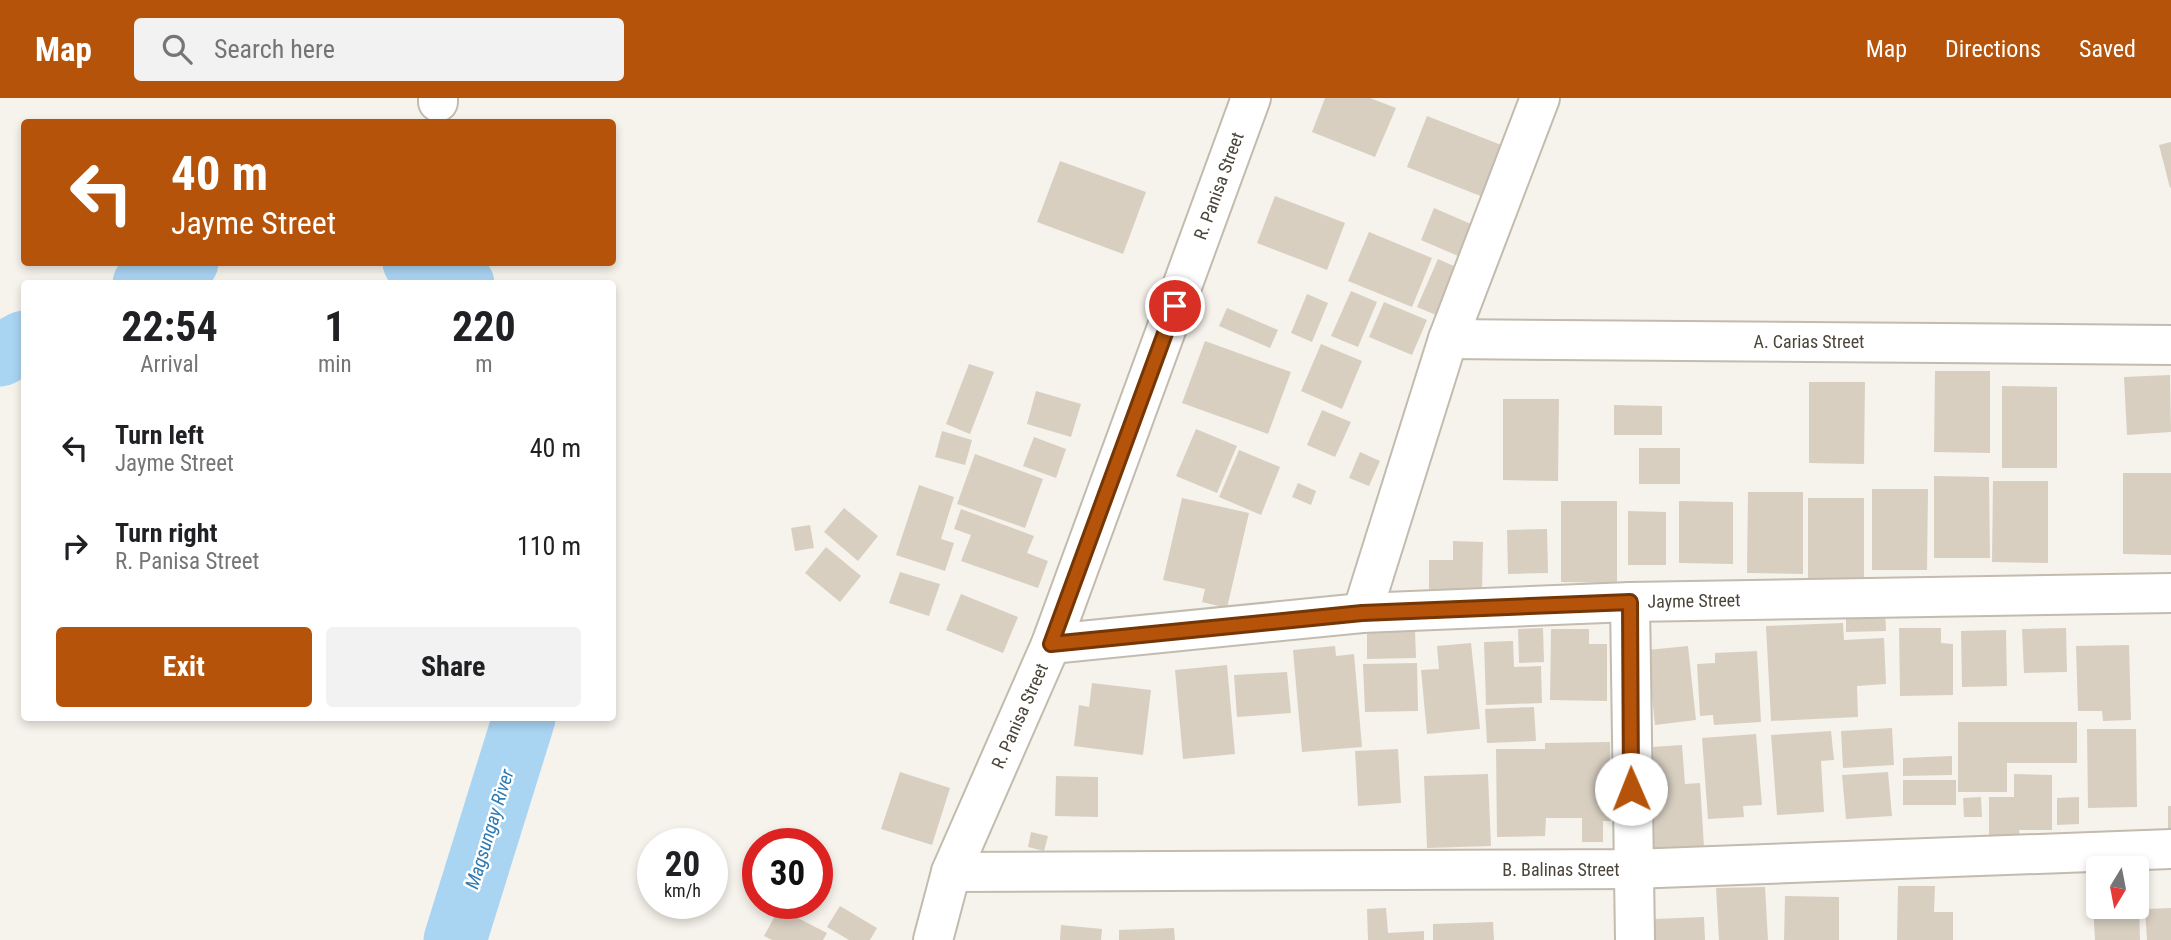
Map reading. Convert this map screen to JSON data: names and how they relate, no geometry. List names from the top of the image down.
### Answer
{
  "streets": {
    "street": [
      "R. Panisa Street",
      "A. Carias Street",
      "Jayme Street",
      "B. Balinas Street"
    ]
  },
  "crossings": [
    ["R. Panisa Street", "Jayme Street"],
    ["R. Panisa Street", "B. Balinas Street"]
  ],
  "water": ["Magsungay River"],
  "north": "bottom",
  "page": {
    "header": "Map",
    "search": "Search here",
    "nav": ["Map", "Directions", "Saved"],
    "turn": ["40 m", "Jayme Street"],
    "eta": [
      "22:54",
      "Arrival",
      "1",
      "min",
      "220",
      "m"
    ],
    "list": [
      {
        "name": "Turn left",
        "note": "Jayme Street",
        "value": "40 m"
      },
      {
        "name": "Turn right",
        "note": "R. Panisa Street",
        "value": "110 m"
      }
    ],
    "buttons": ["Exit", "Share"],
    "speed": "20 km/h",
    "limit": "30"
  }
}
